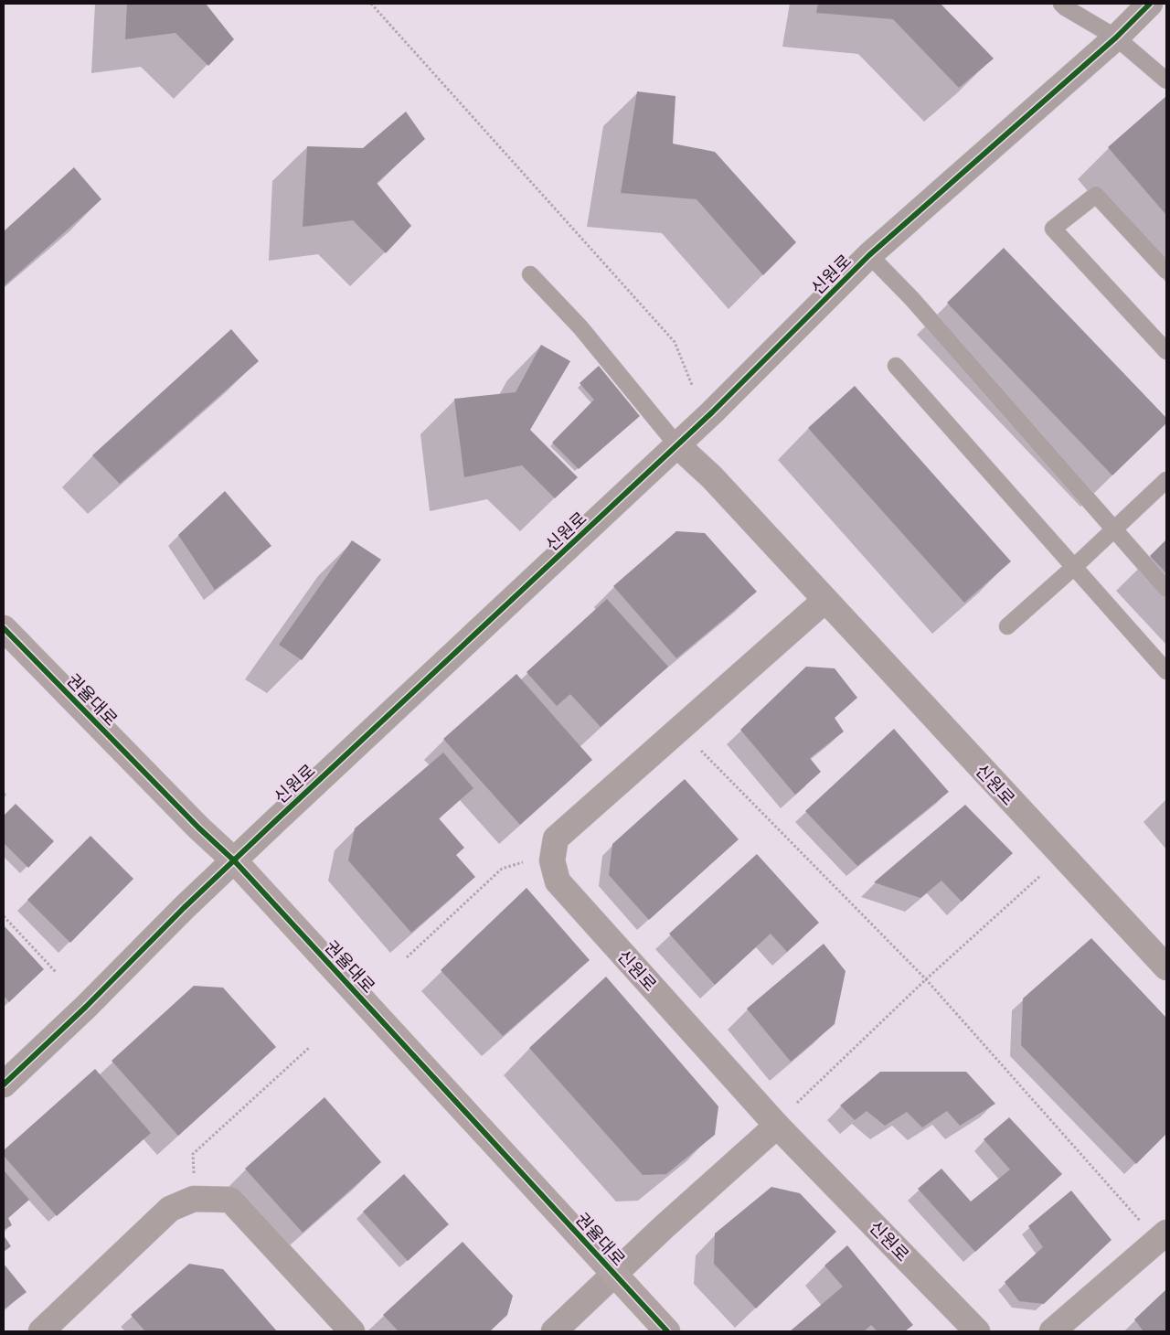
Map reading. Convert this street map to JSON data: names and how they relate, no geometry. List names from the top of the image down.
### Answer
{
  "streets": {
    "main road": ["권율대로"],
    "street": ["신원로"]
  },
  "crossings": [
    ["신원로", "권율대로"]
  ]
}
